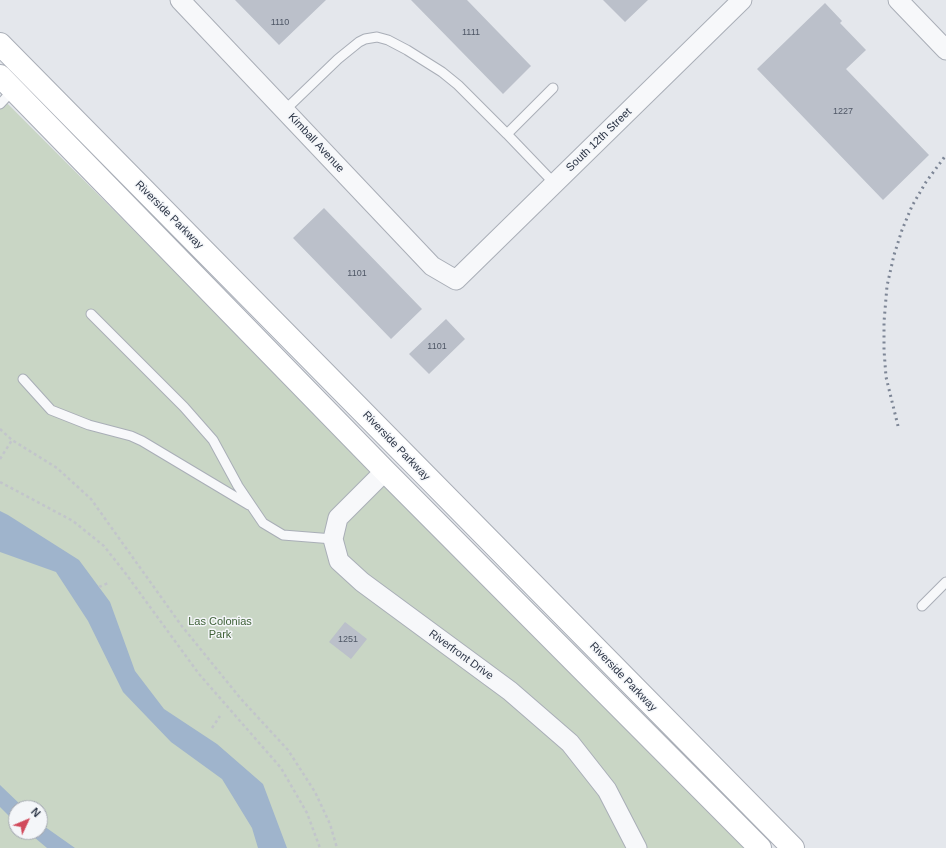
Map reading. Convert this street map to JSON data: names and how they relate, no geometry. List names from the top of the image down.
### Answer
{
  "streets": {
    "main road": ["Riverside Parkway"],
    "street": ["South 12th Street", "Kimball Avenue", "Riverfront Drive"]
  },
  "crossings": [
    ["South 12th Street", "Kimball Avenue"],
    ["Riverside Parkway", "Riverfront Drive"]
  ],
  "parks": ["Las Colonias Park"],
  "house_numbers": [
    "1110",
    "1111",
    "1227",
    "1101",
    "1101",
    "1251"
  ],
  "north": "top right"
}
